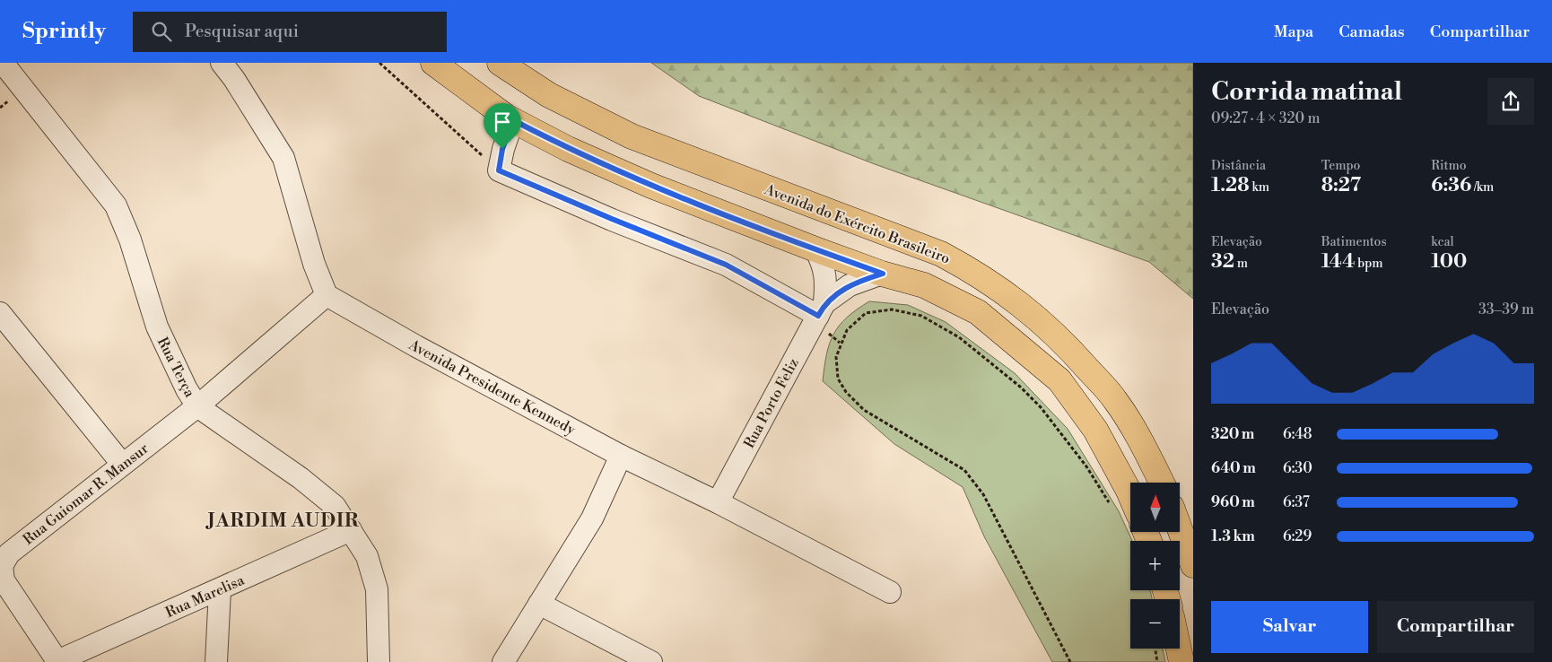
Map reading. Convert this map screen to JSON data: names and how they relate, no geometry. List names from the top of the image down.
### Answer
{
  "streets": {
    "main road": ["Avenida do Exército Brasileiro"],
    "street": [
      "Rua Terça",
      "Avenida Presidente Kennedy",
      "Rua Porto Feliz",
      "Rua Guiomar R. Mansur",
      "Rua Marelisa"
    ]
  },
  "crossings": [
    ["Rua Terça", "Rua Guiomar R. Mansur"],
    ["Rua Terça", "Rua Marelisa"],
    ["Avenida Presidente Kennedy", "Rua Porto Feliz"],
    ["Avenida Presidente Kennedy", "Rua Guiomar R. Mansur"],
    ["Rua Guiomar R. Mansur", "Rua Marelisa"]
  ],
  "districts": ["JARDIM AUDIR"],
  "north": "top",
  "page": {
    "header": "Sprintly",
    "search": "Pesquisar aqui",
    "nav": ["Mapa", "Camadas", "Compartilhar"],
    "heading": ["Corrida matinal", "09:27 · 4 × 320 m"],
    "stats": [
      ["Distância", "1.28 km"],
      ["Tempo", "8:27"],
      ["Ritmo", "6:36 /km"],
      ["Elevação", "32 m"],
      ["Batimentos", "144 bpm"],
      ["kcal", "100"]
    ],
    "chart": ["Elevação", "33–39 m"],
    "list": [
      {
        "name": "320 m",
        "note": "6:48"
      },
      {
        "name": "640 m",
        "note": "6:30"
      },
      {
        "name": "960 m",
        "note": "6:37"
      },
      {
        "name": "1.3 km",
        "note": "6:29"
      }
    ],
    "map_buttons": ["+", "−"],
    "buttons": ["Salvar", "Compartilhar"]
  }
}
